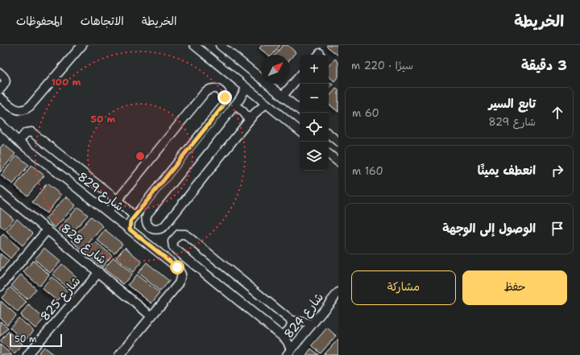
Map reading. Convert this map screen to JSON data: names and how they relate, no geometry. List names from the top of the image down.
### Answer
{
  "streets": {
    "street": [
      "شارع 829",
      "شارع 828",
      "شارع 825",
      "شارع 824"
    ]
  },
  "crossings": [
    ["شارع 829", "شارع 828"],
    ["شارع 828", "شارع 825"]
  ],
  "scale_bar": "50 m",
  "north": "top right",
  "page": {
    "header": "الخريطة",
    "nav": ["الخريطة", "الاتجاهات", "المحفوظات"],
    "heading": ["3 دقيقة", "سيرًا · 220 m"],
    "map_buttons": ["+", "−"],
    "list": [
      ["تابع السير", "شارع 829", "60 m"],
      ["انعطف يمينًا", "160 m"],
      "الوصول إلى الوجهة"
    ],
    "buttons": ["حفظ", "مشاركة"],
    "scale": "50 m"
  },
  "rings": ["100 m", "50 m"]
}
